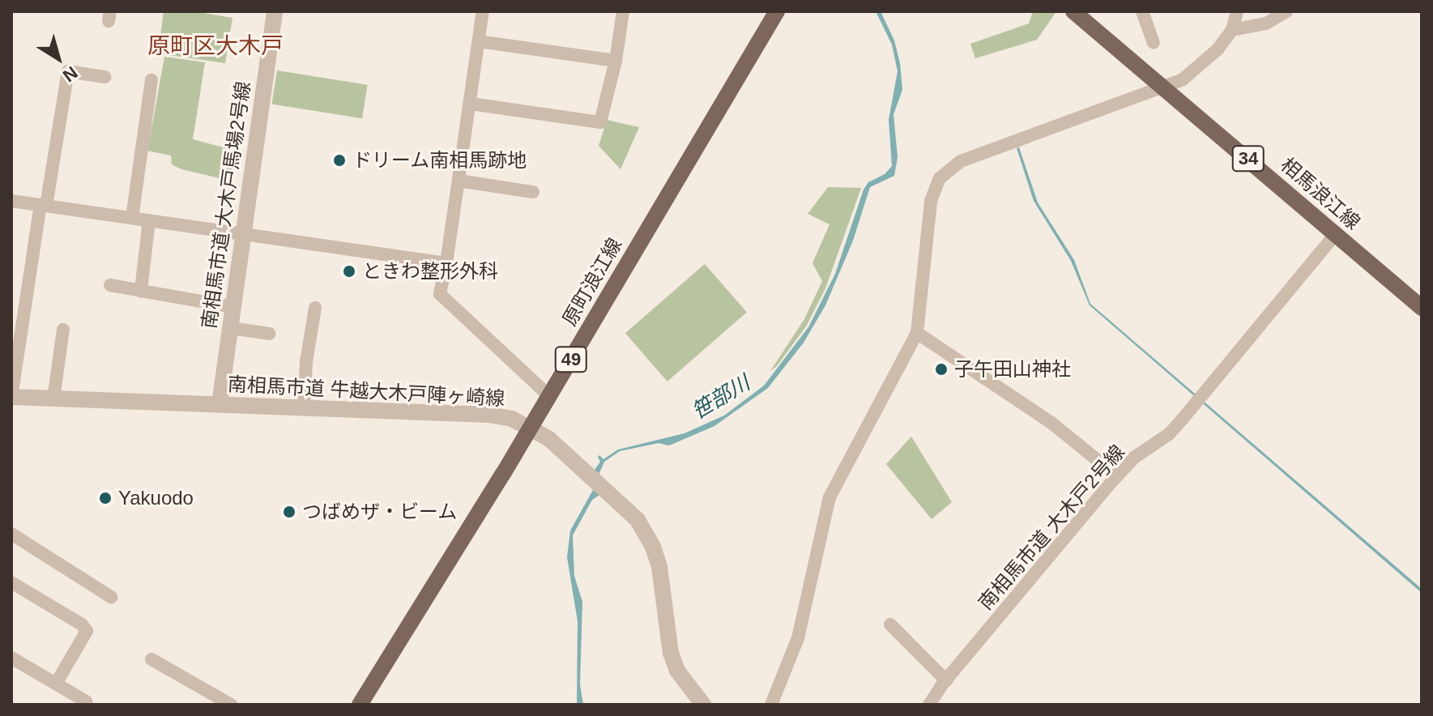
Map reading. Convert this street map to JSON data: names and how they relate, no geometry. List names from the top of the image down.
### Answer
{
  "streets": {
    "main road": [
      "34",
      "相馬浪江線",
      "原町浪江線",
      "49"
    ],
    "street": ["南相馬市道 大木戸馬場2号線", "南相馬市道 牛越大木戸陣ヶ崎線", "南相馬市道 大木戸2号線"]
  },
  "crossings": [
    ["相馬浪江線", "南相馬市道 大木戸2号線"],
    ["南相馬市道 大木戸馬場2号線", "南相馬市道 牛越大木戸陣ヶ崎線"],
    ["原町浪江線", "南相馬市道 牛越大木戸陣ヶ崎線"]
  ],
  "districts": ["原町区大木戸"],
  "water": ["笹部川"],
  "places": [
    "ドリーム南相馬跡地",
    "ときわ整形外科",
    "子午田山神社",
    "Yakuodo",
    "つばめザ・ビーム"
  ],
  "north": "bottom right"
}
